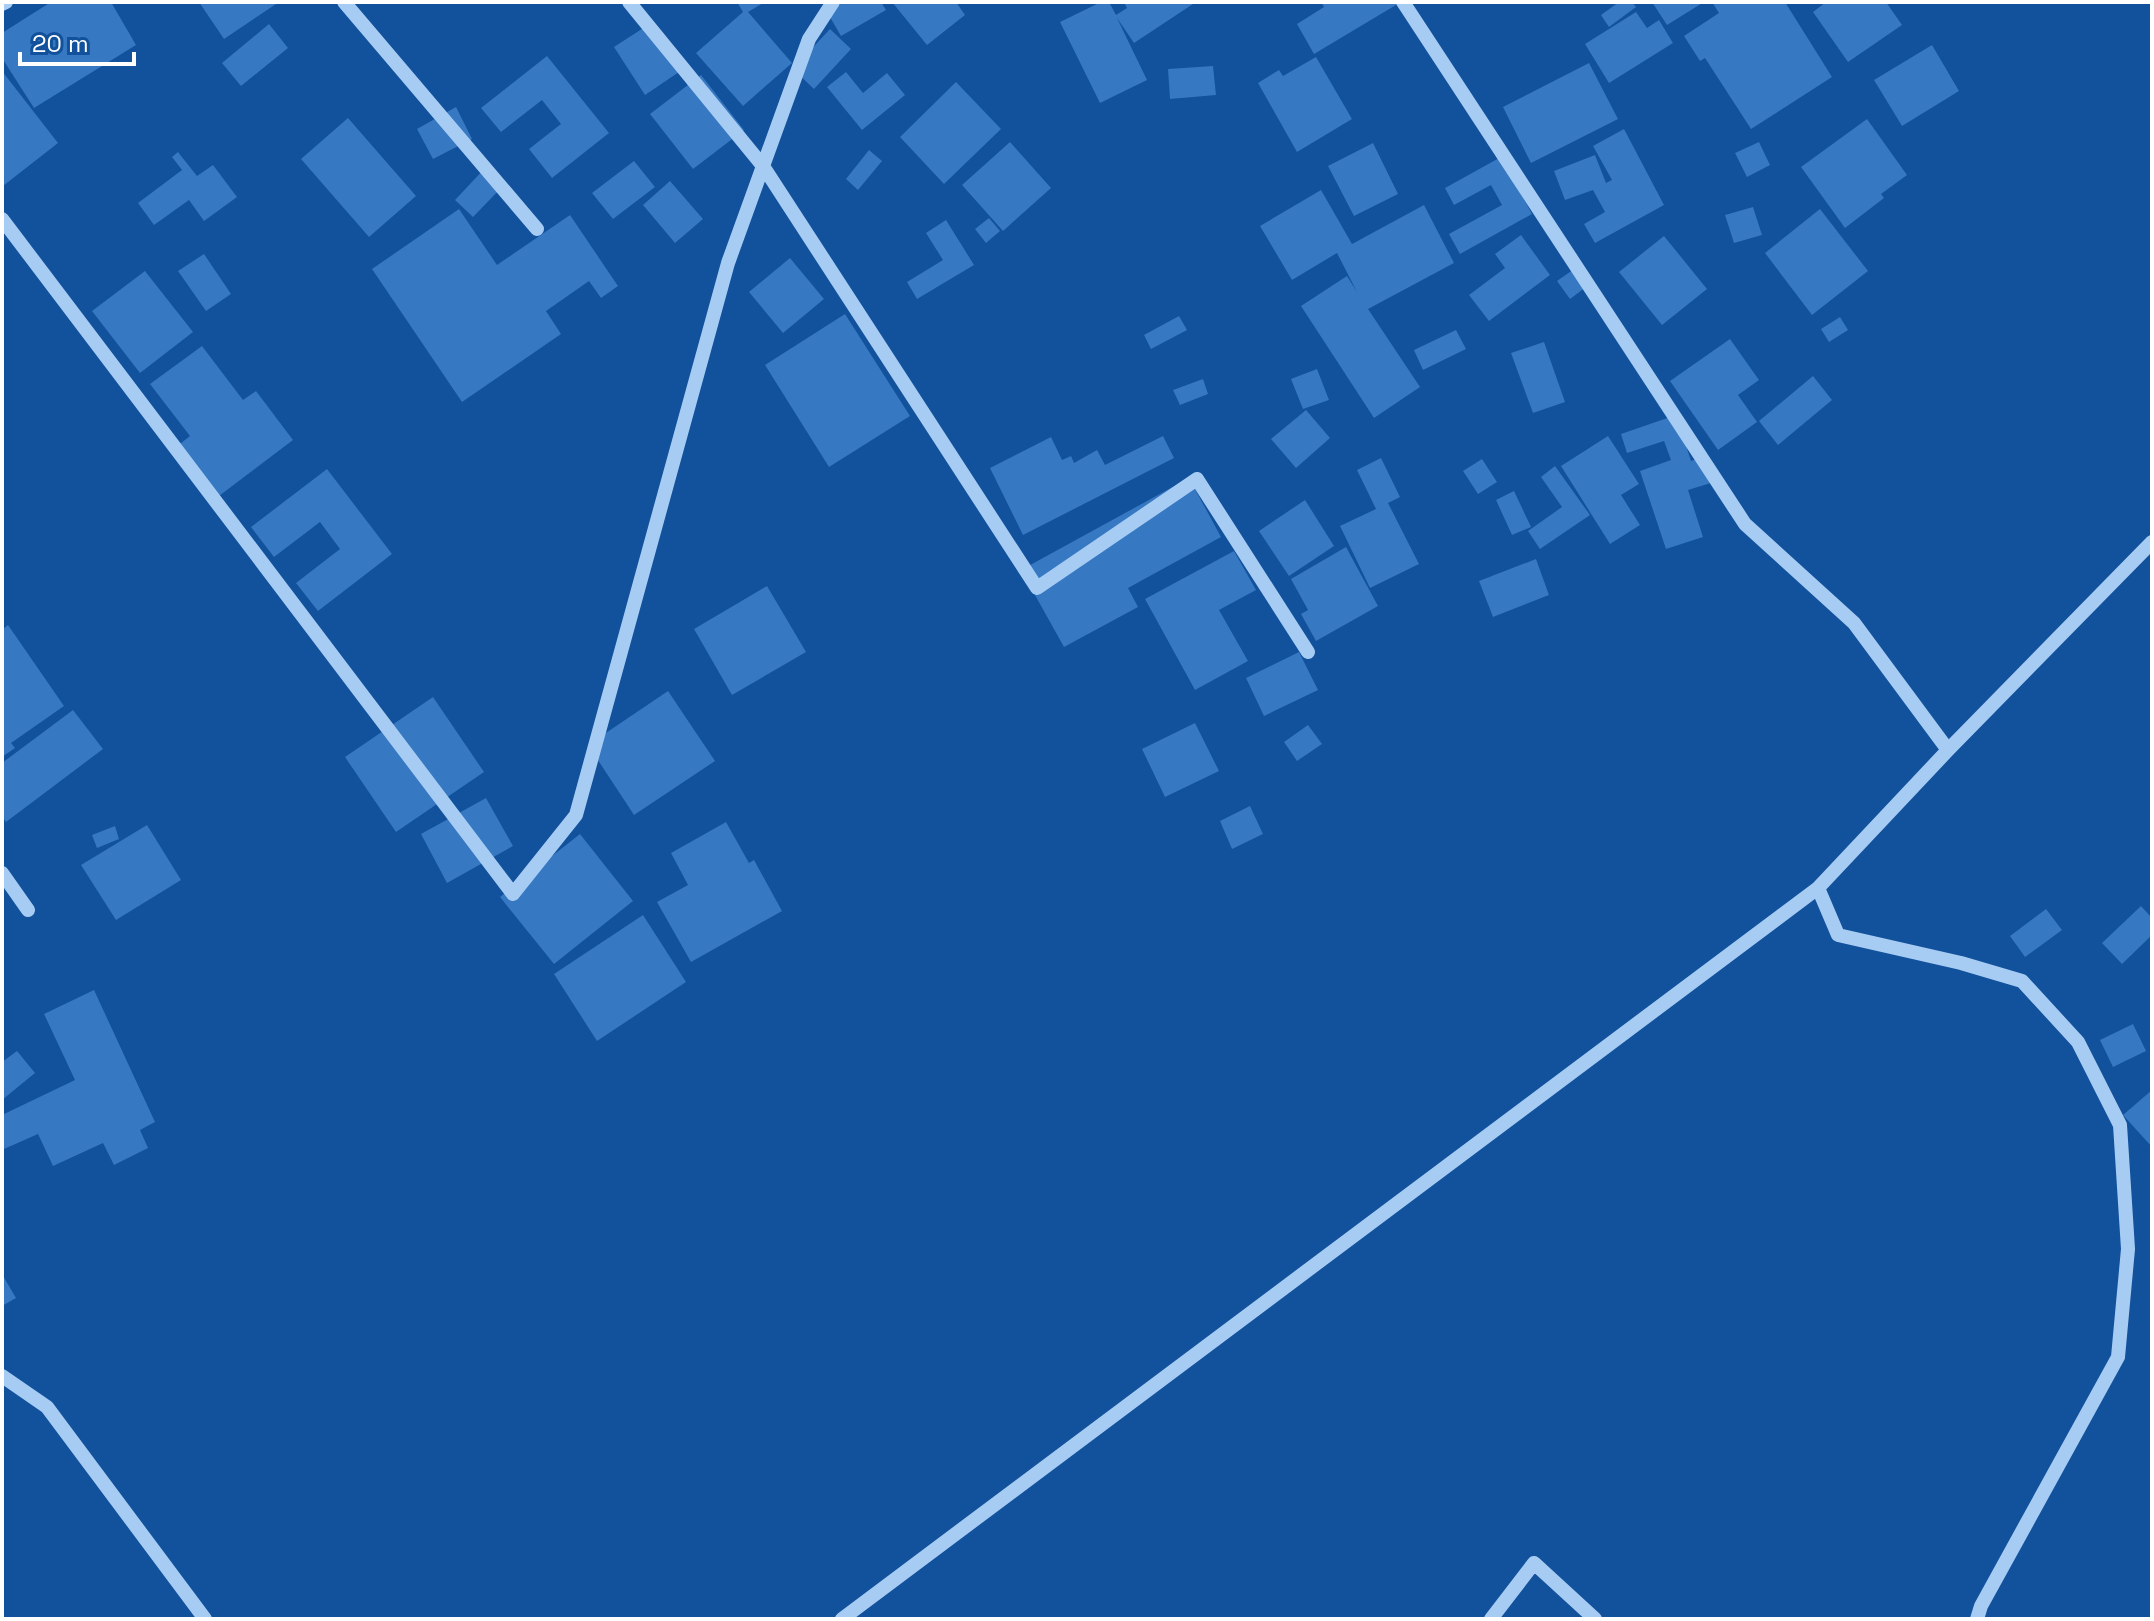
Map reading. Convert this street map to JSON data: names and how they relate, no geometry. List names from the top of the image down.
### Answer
{
  "scale_bar": "20 m"
}
